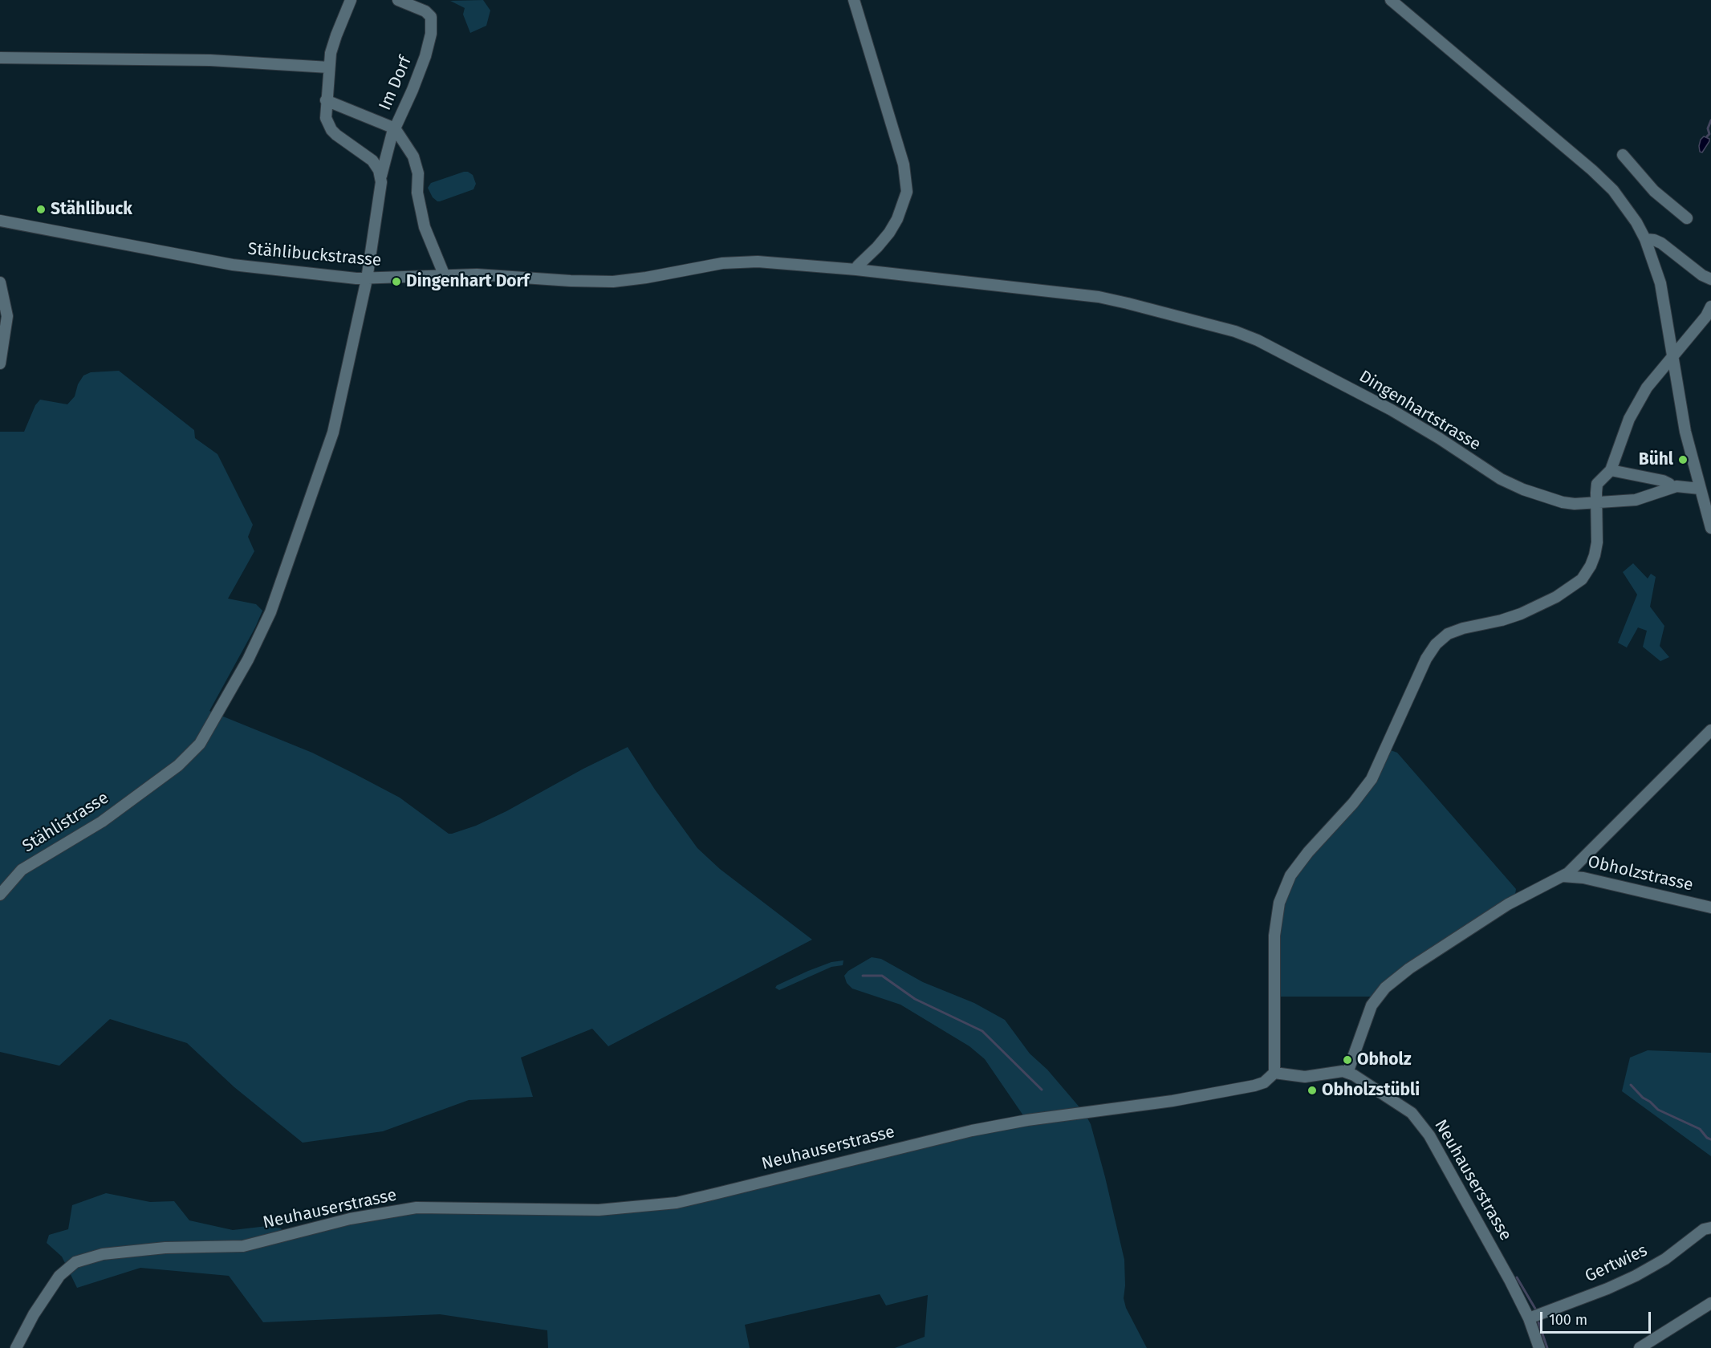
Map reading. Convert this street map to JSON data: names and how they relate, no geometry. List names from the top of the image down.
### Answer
{
  "streets": {
    "street": [
      "Im Dorf",
      "Stählibuckstrasse",
      "Dingenhartstrasse",
      "Stählistrasse",
      "Obholzstrasse",
      "Neuhauserstrasse",
      "Gertwies"
    ]
  },
  "crossings": [
    ["Im Dorf", "Stählibuckstrasse"],
    ["Stählibuckstrasse", "Dingenhartstrasse"],
    ["Stählibuckstrasse", "Stählistrasse"],
    ["Neuhauserstrasse", "Gertwies"]
  ],
  "places": [
    "Stählibuck",
    "Dingenhart Dorf",
    "Bühl",
    "Obholz",
    "Obholzstübli"
  ],
  "scale_bar": "100 m"
}
